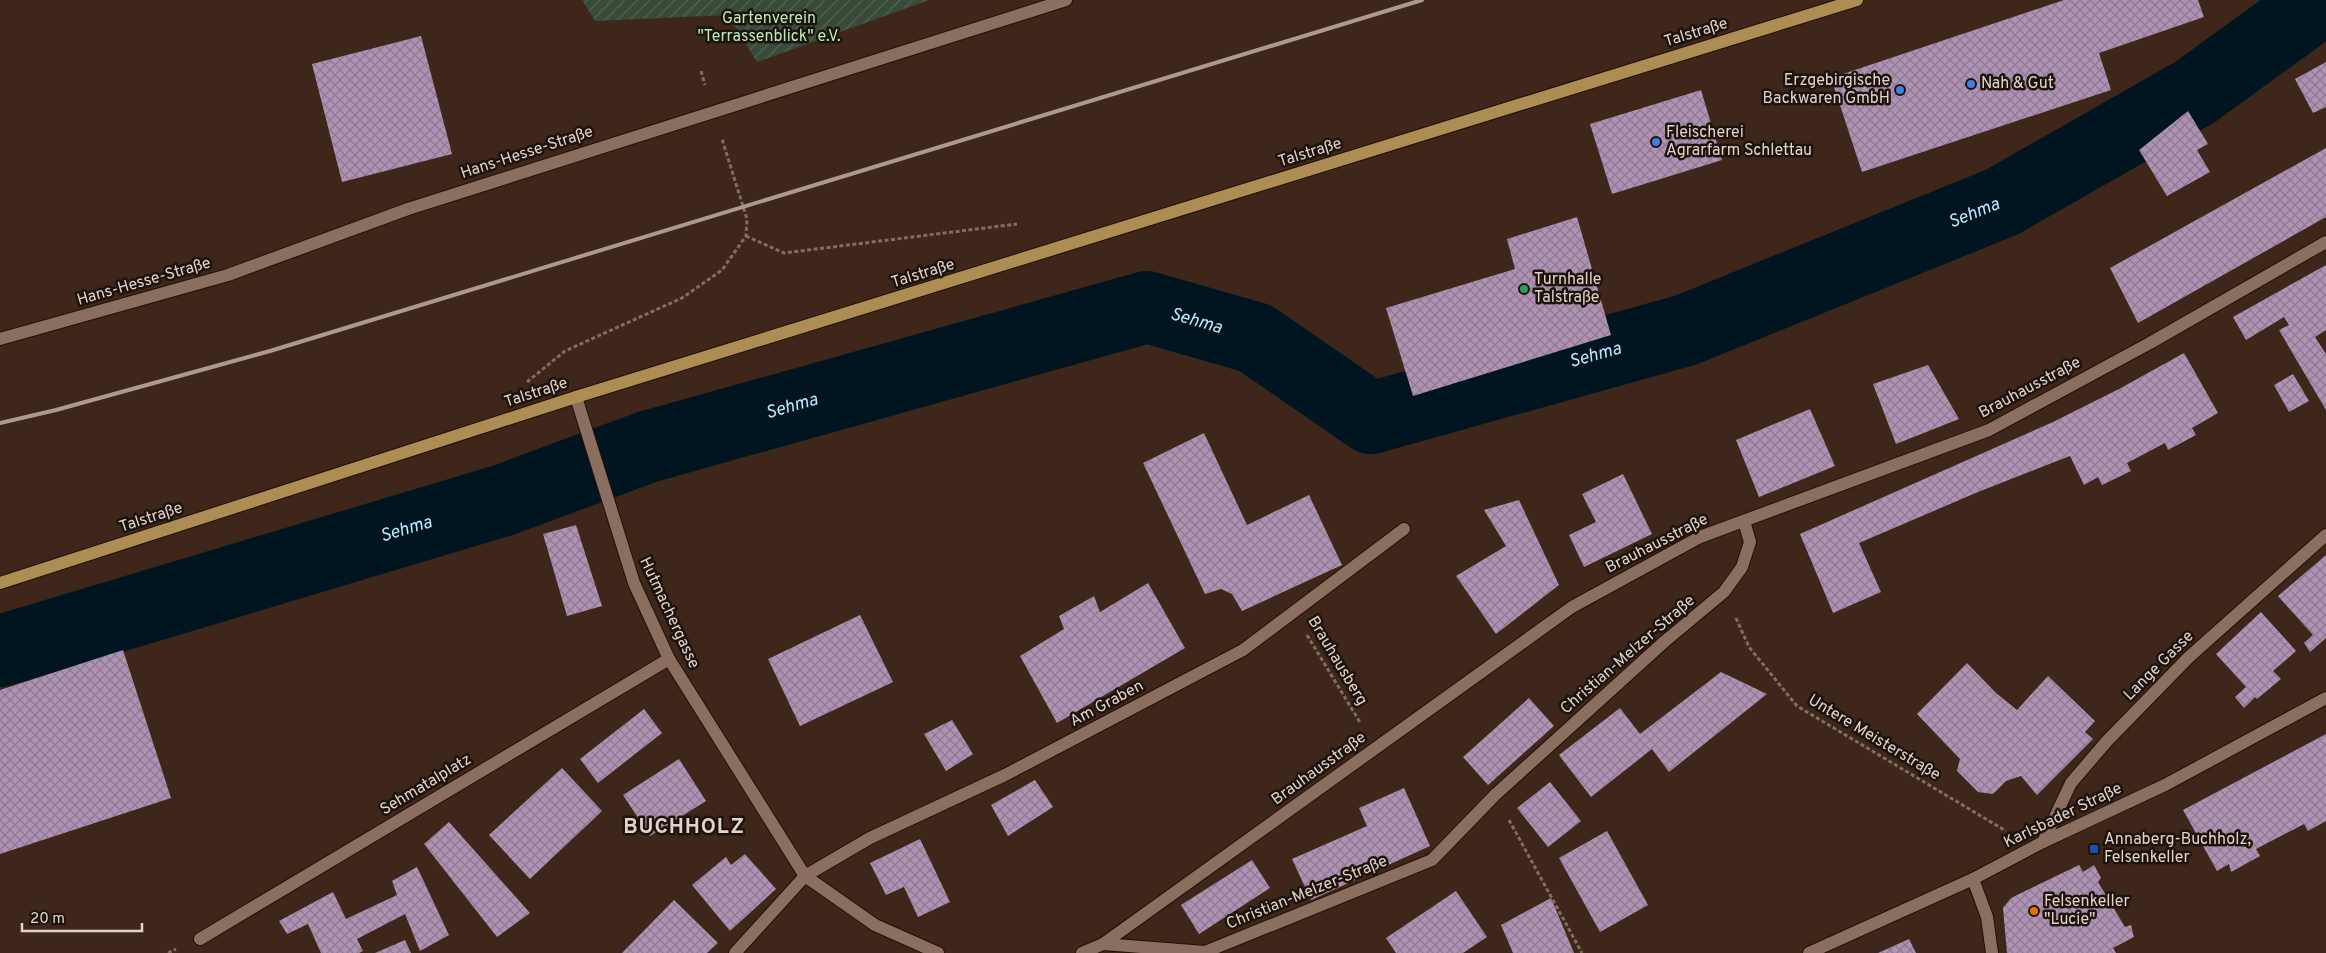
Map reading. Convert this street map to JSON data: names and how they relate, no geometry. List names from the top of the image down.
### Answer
{
  "streets": {
    "main road": ["Talstraße"],
    "street": [
      "Hans-Hesse-Straße",
      "Brauhausstraße",
      "Hutmachergasse",
      "Christian-Melzer-Straße",
      "Lange Gasse",
      "Am Graben",
      "Sehmatalplatz",
      "Karlsbader Straße"
    ],
    "path": ["Brauhausberg", "Untere Meisterstraße"]
  },
  "crossings": [
    ["Talstraße", "Hutmachergasse"],
    ["Brauhausstraße", "Christian-Melzer-Straße"],
    ["Brauhausstraße", "Brauhausberg"],
    ["Hutmachergasse", "Am Graben"],
    ["Hutmachergasse", "Sehmatalplatz"],
    ["Christian-Melzer-Straße", "Untere Meisterstraße"],
    ["Brauhausberg", "Am Graben"],
    ["Lange Gasse", "Karlsbader Straße"],
    ["Untere Meisterstraße", "Karlsbader Straße"]
  ],
  "districts": ["BUCHHOLZ"],
  "water": ["Sehma"],
  "parks": ["Gartenverein \"Terrassenblick\" e.V."],
  "places": {
    "other": [
      "Nah & Gut",
      "Erzgebirgische Backwaren GmbH",
      "Fleischerei Agrarfarm Schlettau",
      "Turnhalle Talstraße",
      "Felsenkeller \"Lucie\""
    ],
    "transit": ["Annaberg-Buchholz, Felsenkeller"]
  },
  "scale_bar": "20 m"
}
